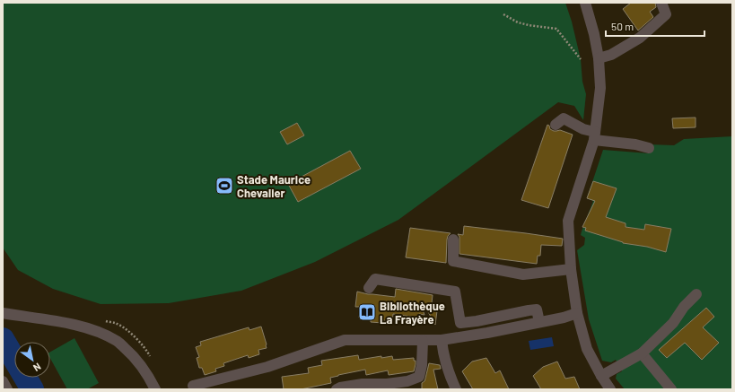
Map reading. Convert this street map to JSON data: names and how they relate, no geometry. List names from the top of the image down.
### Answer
{
  "places": {
    "sports": ["Stade Maurice Chevalier"],
    "library": ["Bibliothèque La Frayère"]
  },
  "scale_bar": "50 m",
  "north": "bottom right"
}
